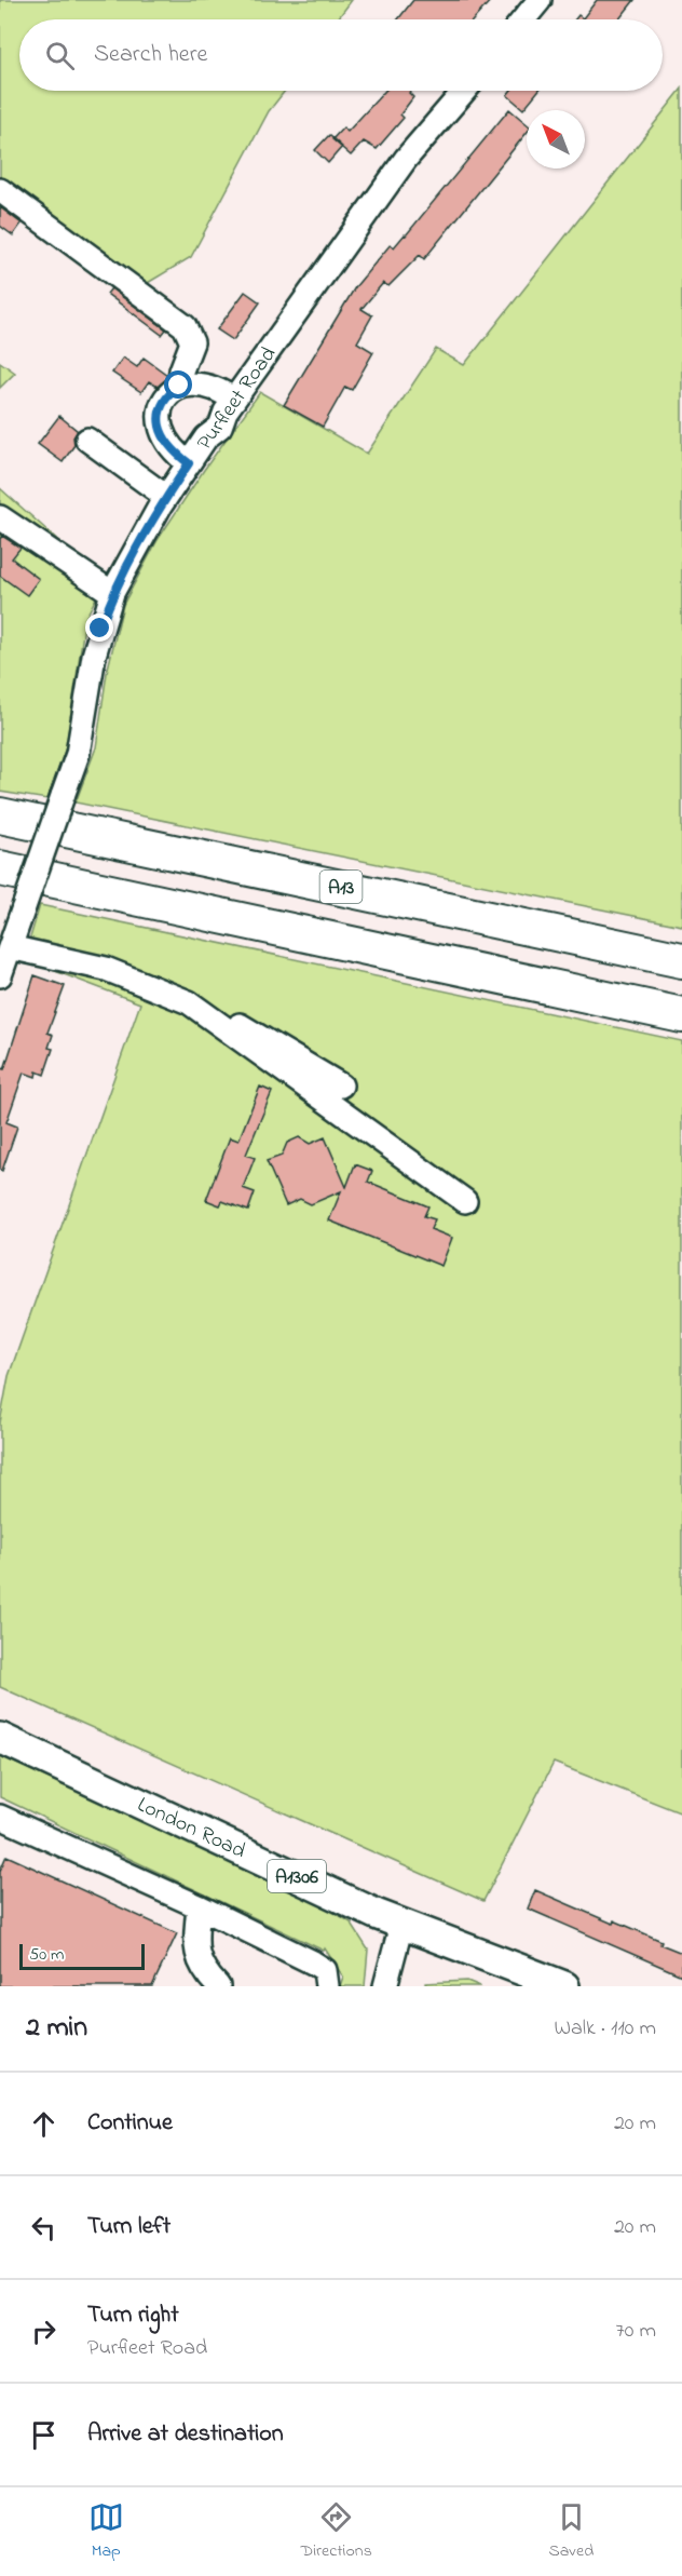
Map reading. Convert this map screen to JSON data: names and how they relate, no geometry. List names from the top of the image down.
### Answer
{
  "streets": {
    "highway": ["A13"],
    "main road": ["London Road", "A1306"],
    "street": ["Purfleet Road"]
  },
  "scale_bar": "50 m",
  "north": "top left",
  "page": {
    "search": "Search here",
    "scale": "50 m",
    "heading": ["2 min", "Walk · 110 m"],
    "list": [
      ["Continue", "20 m"],
      ["Turn left", "20 m"],
      ["Turn right", "Purfleet Road", "70 m"],
      "Arrive at destination"
    ],
    "nav": ["Map", "Directions", "Saved"]
  }
}
